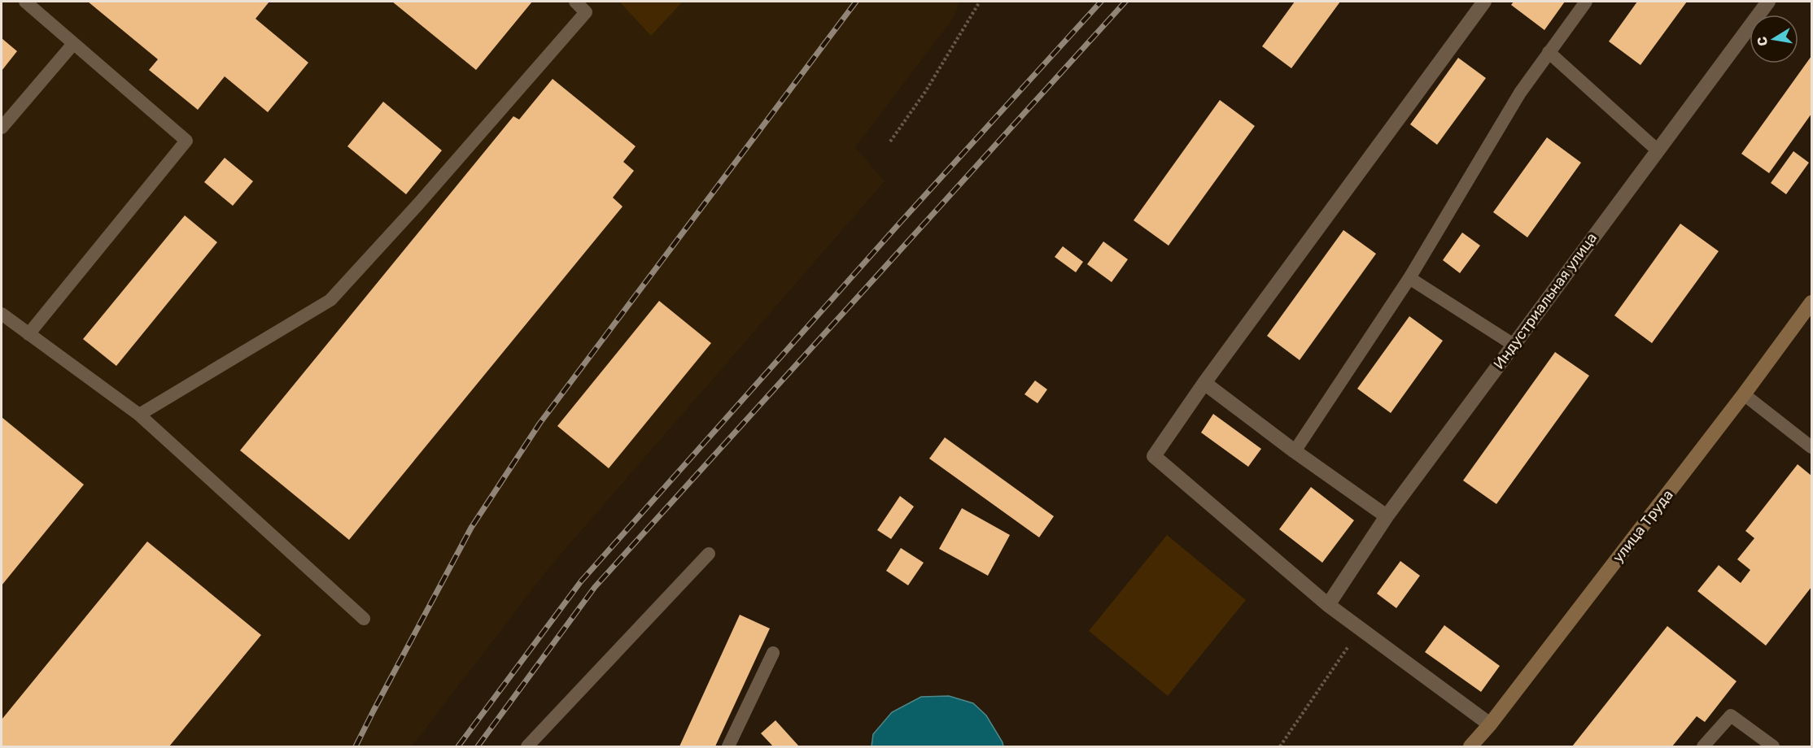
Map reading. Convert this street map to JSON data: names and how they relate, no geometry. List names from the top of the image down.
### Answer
{
  "streets": {
    "street": ["Индустриальная улица", "улица Труда"]
  },
  "north": "left"
}
